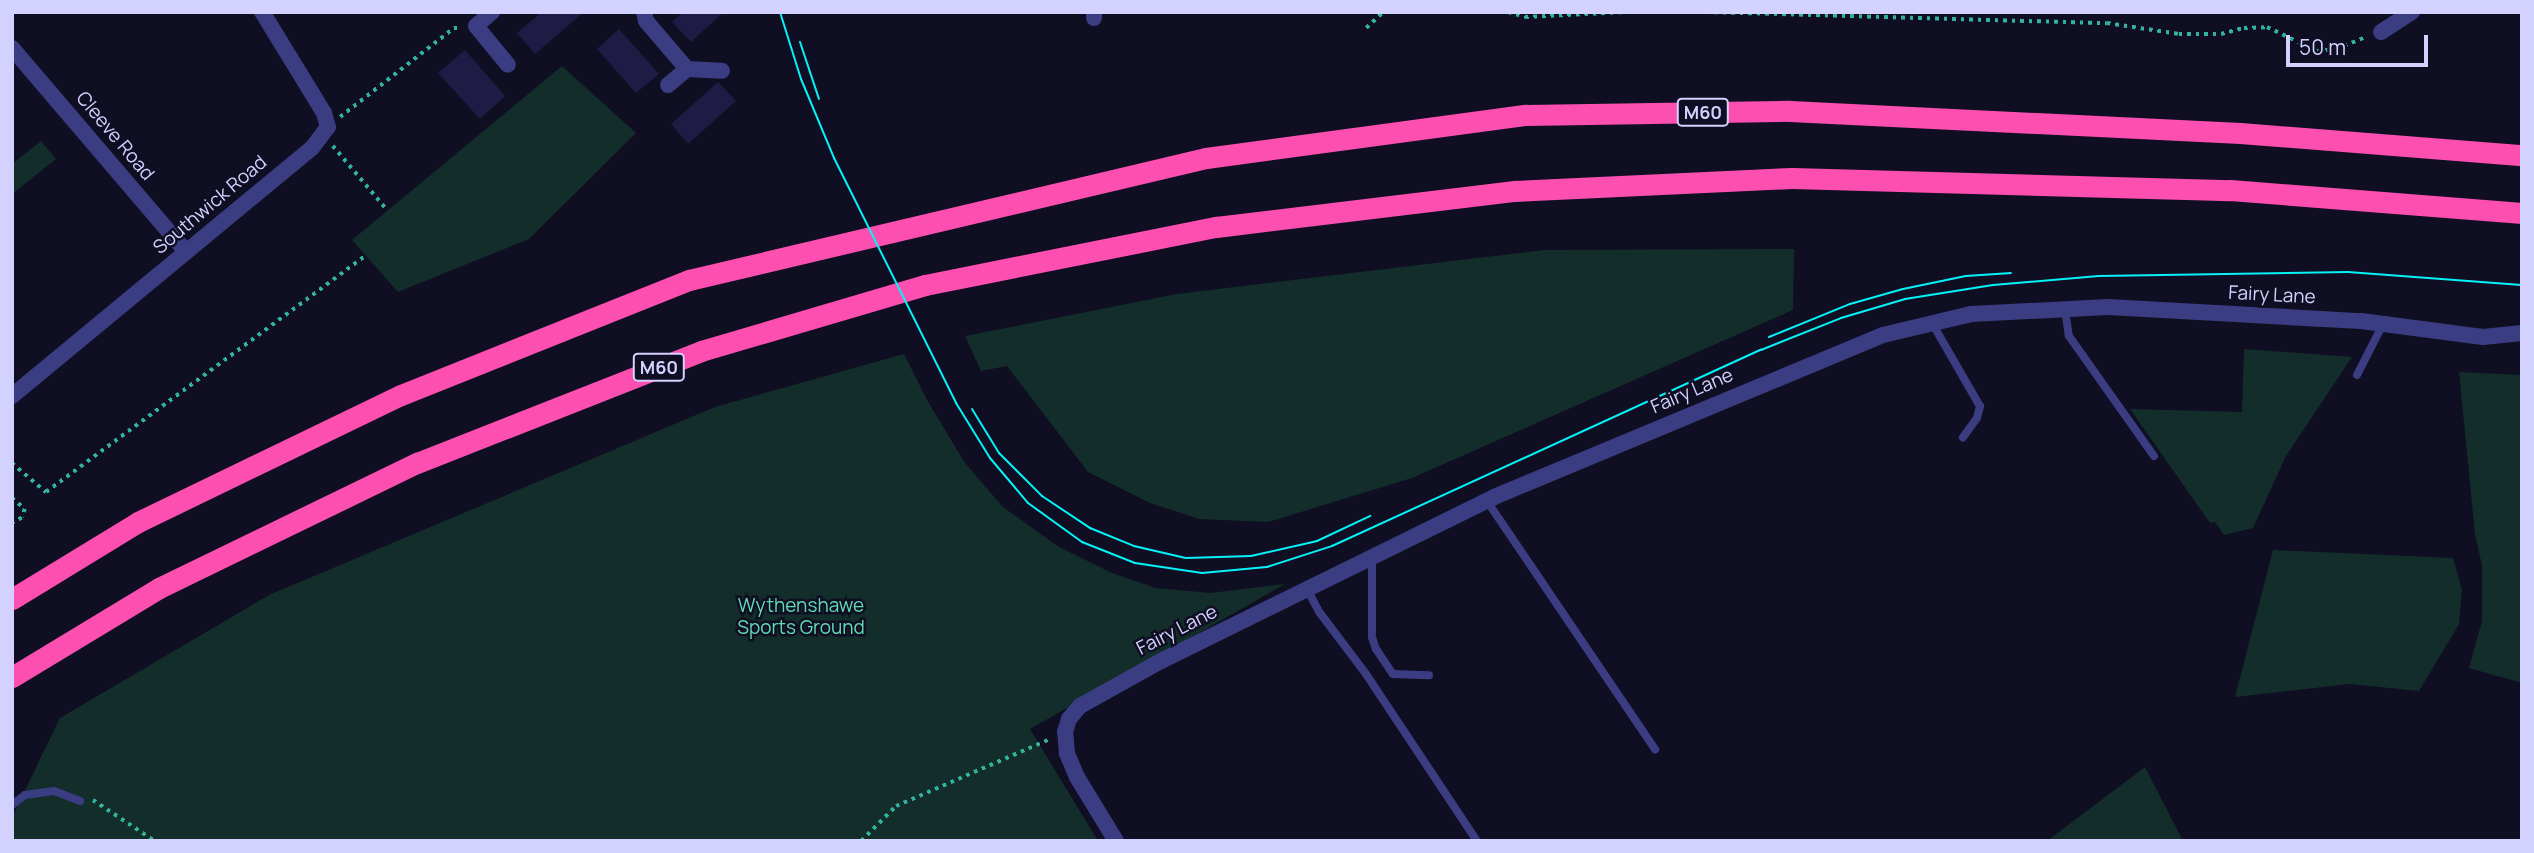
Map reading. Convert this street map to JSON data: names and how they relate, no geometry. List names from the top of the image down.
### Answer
{
  "streets": {
    "highway": ["M60"],
    "street": ["Cleeve Road", "Southwick Road", "Fairy Lane"]
  },
  "crossings": [
    ["Cleeve Road", "Southwick Road"]
  ],
  "parks": ["Wythenshawe Sports Ground"],
  "scale_bar": "50 m"
}
